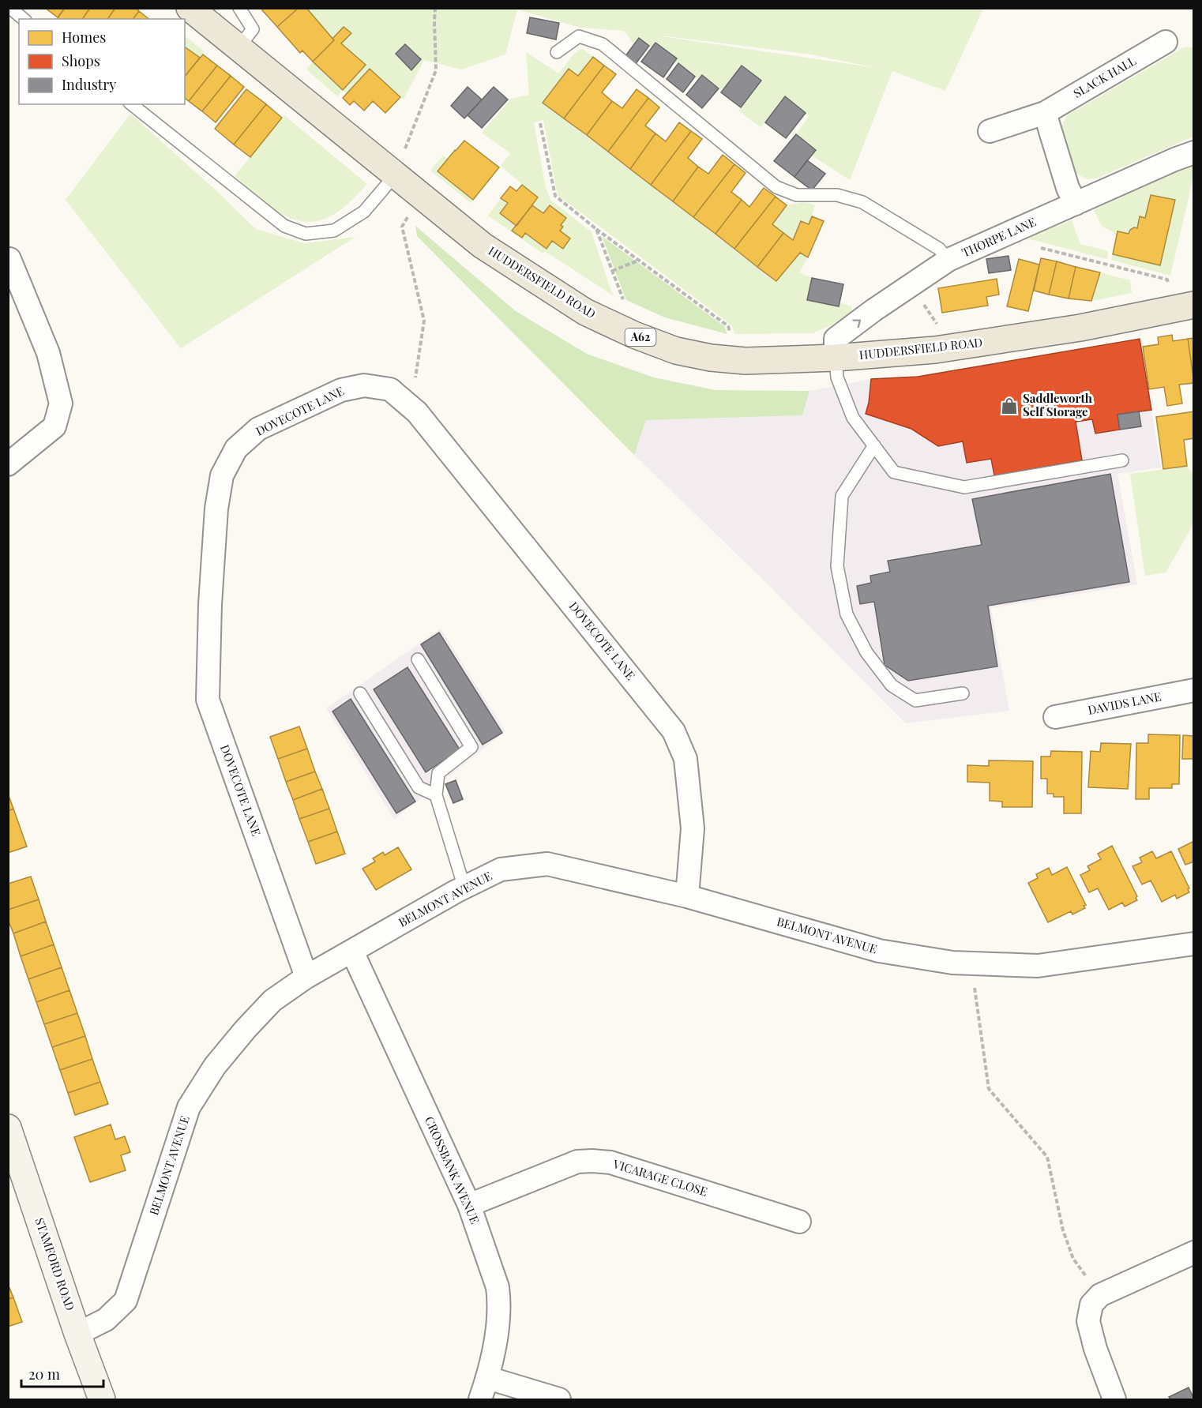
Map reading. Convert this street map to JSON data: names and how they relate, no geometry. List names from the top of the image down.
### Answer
{
  "streets": {
    "main road": ["HUDDERSFIELD ROAD", "A62"],
    "street": [
      "SLACK HALL",
      "THORPE LANE",
      "DOVECOTE LANE",
      "DAVIDS LANE",
      "BELMONT AVENUE",
      "CROSSBANK AVENUE",
      "VICARAGE CLOSE",
      "STAMFORD ROAD"
    ]
  },
  "crossings": [
    ["THORPE LANE", "HUDDERSFIELD ROAD"],
    ["DOVECOTE LANE", "BELMONT AVENUE"],
    ["BELMONT AVENUE", "CROSSBANK AVENUE"],
    ["BELMONT AVENUE", "STAMFORD ROAD"],
    ["CROSSBANK AVENUE", "VICARAGE CLOSE"]
  ],
  "one_way": ["THORPE LANE"],
  "places": {
    "shop": ["Saddleworth Self Storage"]
  },
  "legend": ["Homes", "Shops", "Industry"],
  "scale_bar": "20 m"
}
